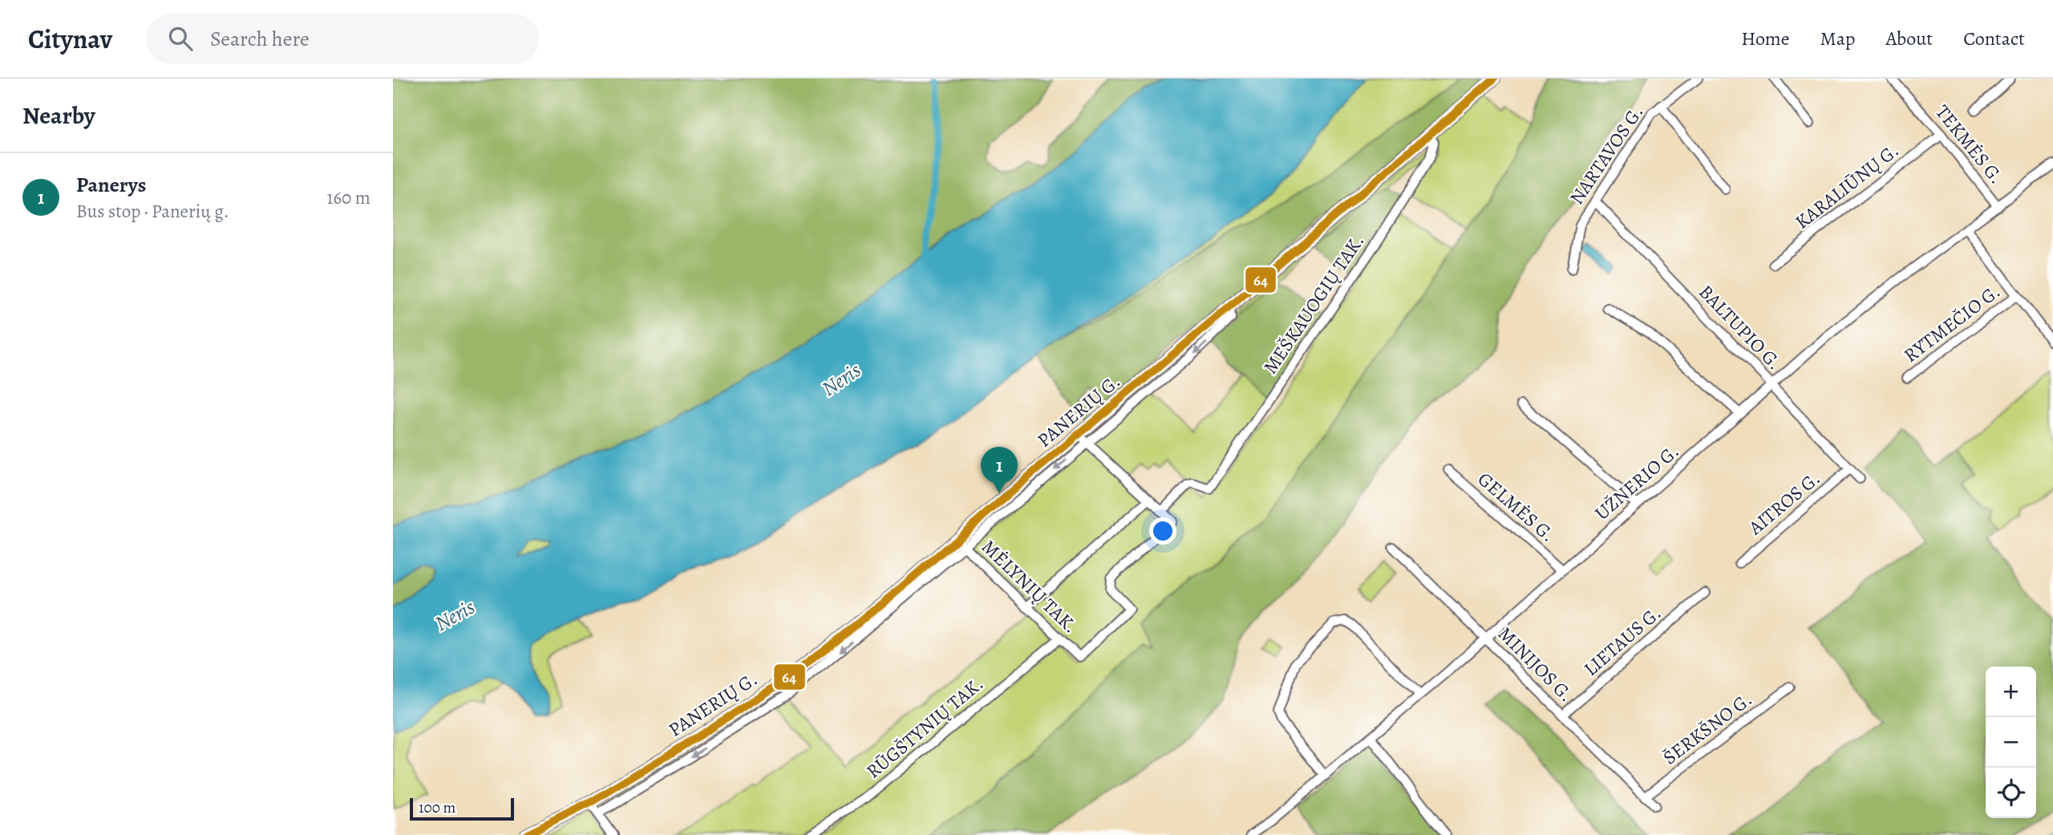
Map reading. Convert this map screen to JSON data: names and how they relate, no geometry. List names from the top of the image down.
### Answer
{
  "streets": {
    "main road": ["PANERIŲ G."],
    "street": [
      "TEKMĖS G.",
      "NARTAVOS G.",
      "KARALIŪNŲ G.",
      "MEŠKAUOGIŲ TAK.",
      "RYTMEČIO G.",
      "BALTUPIO G.",
      "UŽNERIO G.",
      "AITROS G.",
      "GELMĖS G.",
      "MĖLYNIŲ TAK.",
      "LIETAUS G.",
      "MINIJOS G.",
      "RŪGŠTYNIŲ TAK.",
      "ŠERKŠNO G."
    ]
  },
  "crossings": [
    ["TEKMĖS G.", "KARALIŪNŲ G."],
    ["TEKMĖS G.", "UŽNERIO G."],
    ["NARTAVOS G.", "BALTUPIO G."],
    ["MEŠKAUOGIŲ TAK.", "PANERIŲ G."],
    ["MEŠKAUOGIŲ TAK.", "MĖLYNIŲ TAK."],
    ["BALTUPIO G.", "UŽNERIO G."],
    ["BALTUPIO G.", "AITROS G."],
    ["PANERIŲ G.", "MĖLYNIŲ TAK."],
    ["UŽNERIO G.", "GELMĖS G."],
    ["UŽNERIO G.", "MINIJOS G."],
    ["MĖLYNIŲ TAK.", "RŪGŠTYNIŲ TAK."],
    ["LIETAUS G.", "MINIJOS G."],
    ["MINIJOS G.", "ŠERKŠNO G."]
  ],
  "water": ["Neris"],
  "lines": ["transit line 64"],
  "scale_bar": "100 m",
  "page": {
    "header": "Citynav",
    "search": "Search here",
    "nav": [
      "Home",
      "Map",
      "About",
      "Contact"
    ],
    "heading": "Nearby",
    "list": [
      {
        "mark": "1",
        "name": "Panerys",
        "note": "Bus stop · Panerių g.",
        "value": "160 m"
      }
    ],
    "pins": "1",
    "map_buttons": ["+", "−"],
    "scale": "100 m"
  }
}
